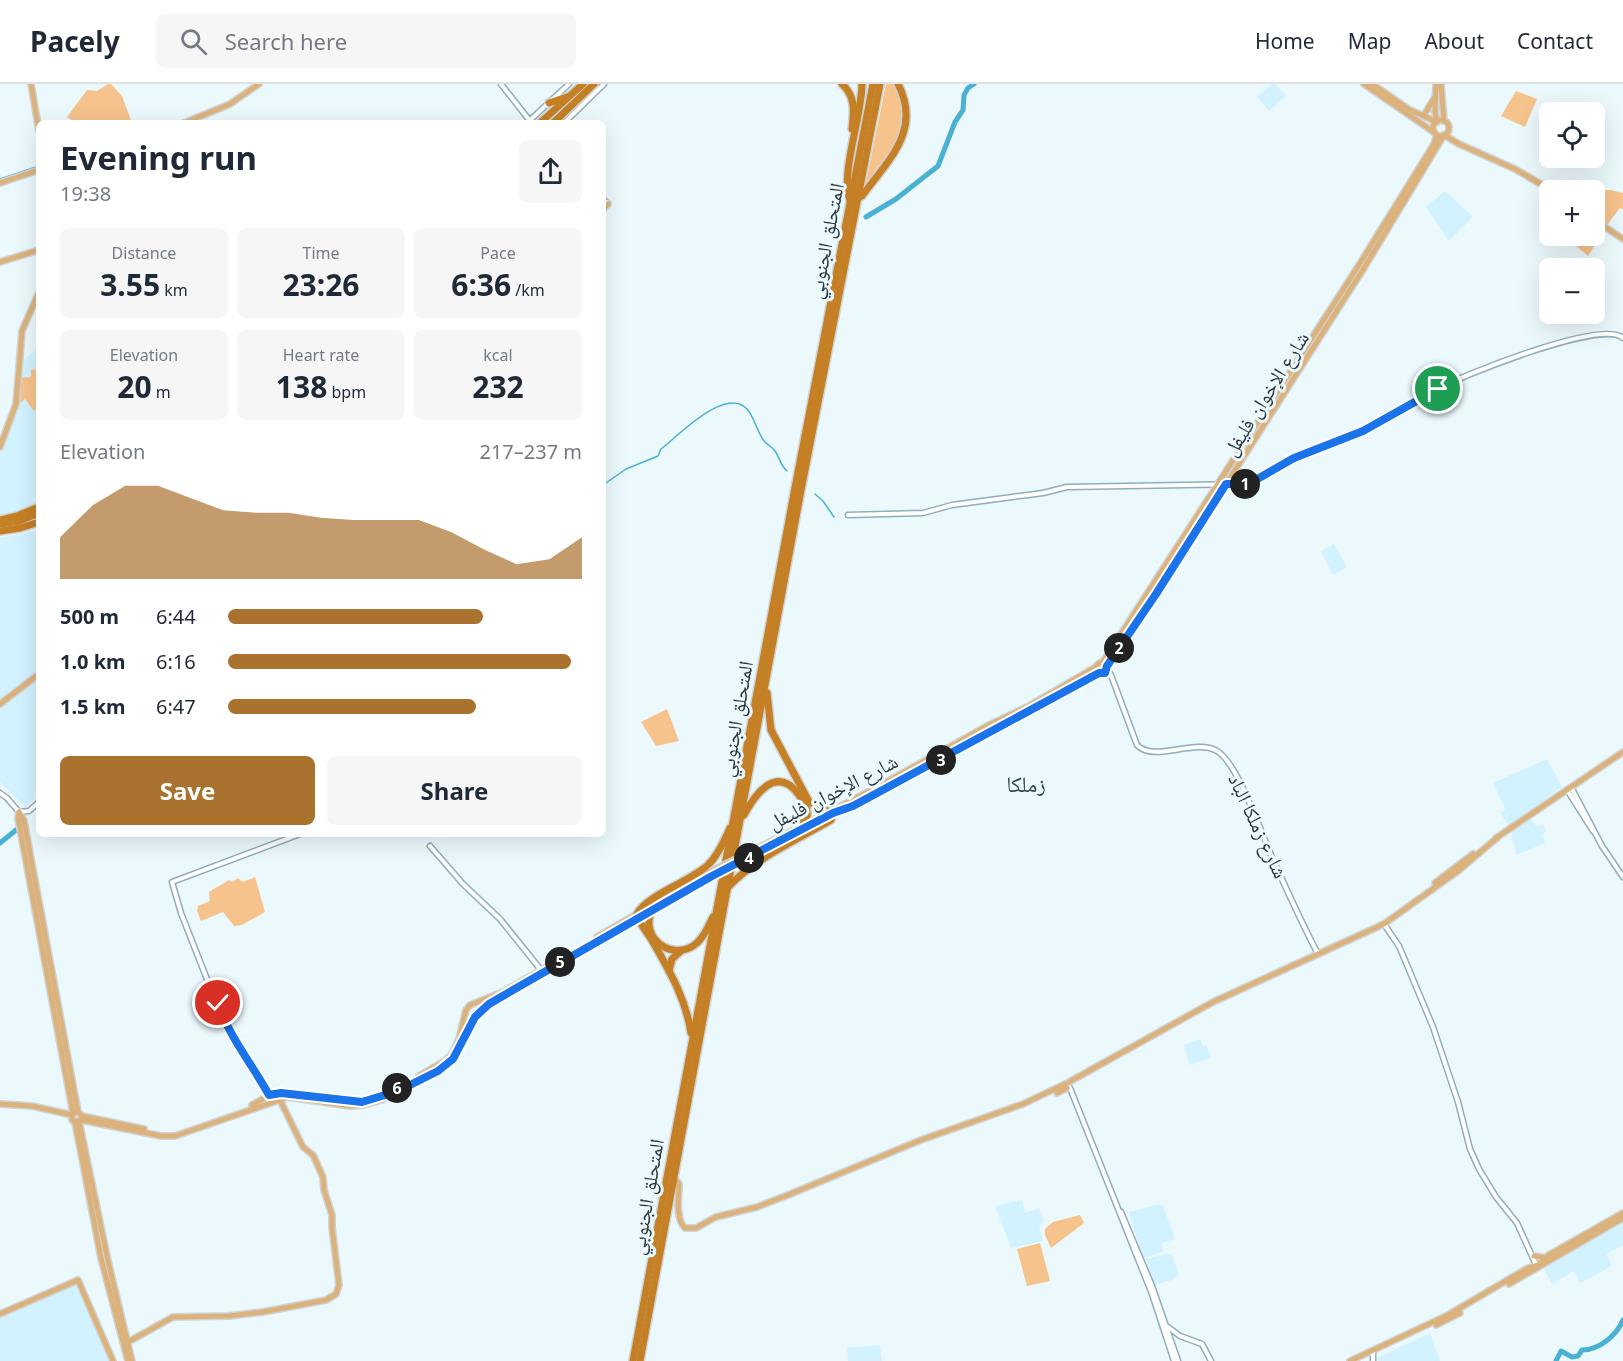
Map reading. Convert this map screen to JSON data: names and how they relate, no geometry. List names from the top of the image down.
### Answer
{
  "streets": {
    "highway": ["المتحلق الجنوبي"],
    "main road": ["شارع الإخوان فليفل"],
    "street": ["شارع زملكا الباد"]
  },
  "crossings": [
    ["شارع الإخوان فليفل", "شارع زملكا الباد"]
  ],
  "districts": ["زملكا"],
  "page": {
    "header": "Pacely",
    "search": "Search here",
    "nav": [
      "Home",
      "Map",
      "About",
      "Contact"
    ],
    "map_buttons": ["+", "−"],
    "heading": ["Evening run", "19:38"],
    "stats": [
      ["Distance", "3.55 km"],
      ["Time", "23:26"],
      ["Pace", "6:36 /km"],
      ["Elevation", "20 m"],
      ["Heart rate", "138 bpm"],
      ["kcal", "232"]
    ],
    "chart": ["Elevation", "217–237 m"],
    "pins": [
      "1",
      "2",
      "3",
      "4",
      "5",
      "6"
    ],
    "list": [
      {
        "name": "500 m",
        "note": "6:44"
      },
      {
        "name": "1.0 km",
        "note": "6:16"
      },
      {
        "name": "1.5 km",
        "note": "6:47"
      }
    ],
    "buttons": ["Save", "Share"]
  }
}
